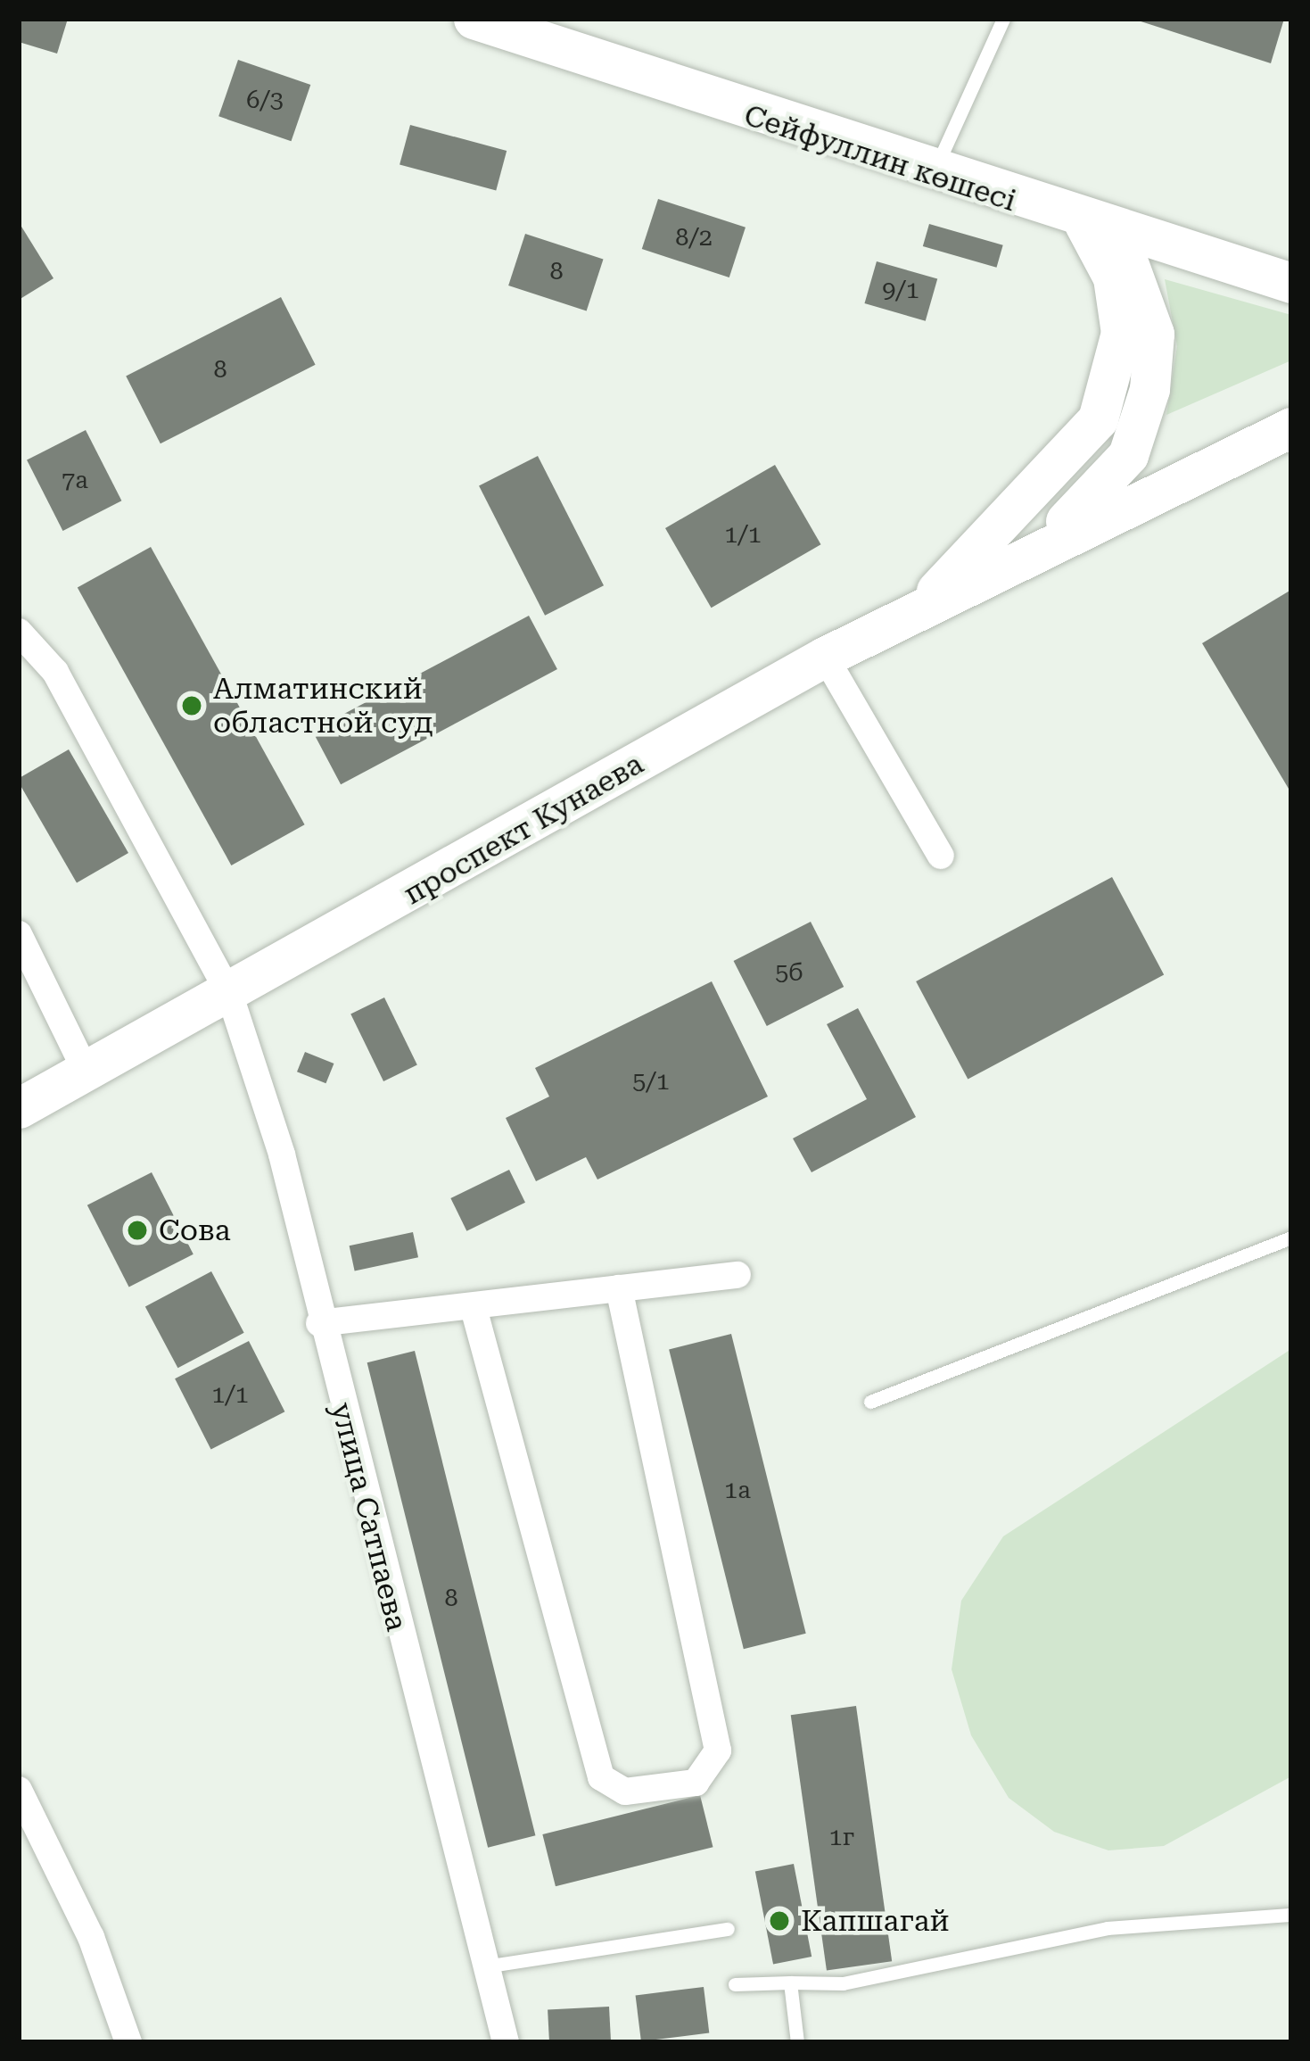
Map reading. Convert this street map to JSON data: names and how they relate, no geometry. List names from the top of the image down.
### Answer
{
  "streets": {
    "main road": ["Сейфуллин көшесі", "проспект Кунаева"],
    "street": ["улица Сатпаева"]
  },
  "crossings": [
    ["проспект Кунаева", "улица Сатпаева"]
  ],
  "places": ["Алматинский областной суд", "Сова", "Капшагай"],
  "house_numbers": [
    "6/3",
    "8/2",
    "8",
    "9/1",
    "8",
    "7а",
    "1/1",
    "5б",
    "5/1",
    "1/1",
    "1а",
    "8",
    "1г"
  ]
}
